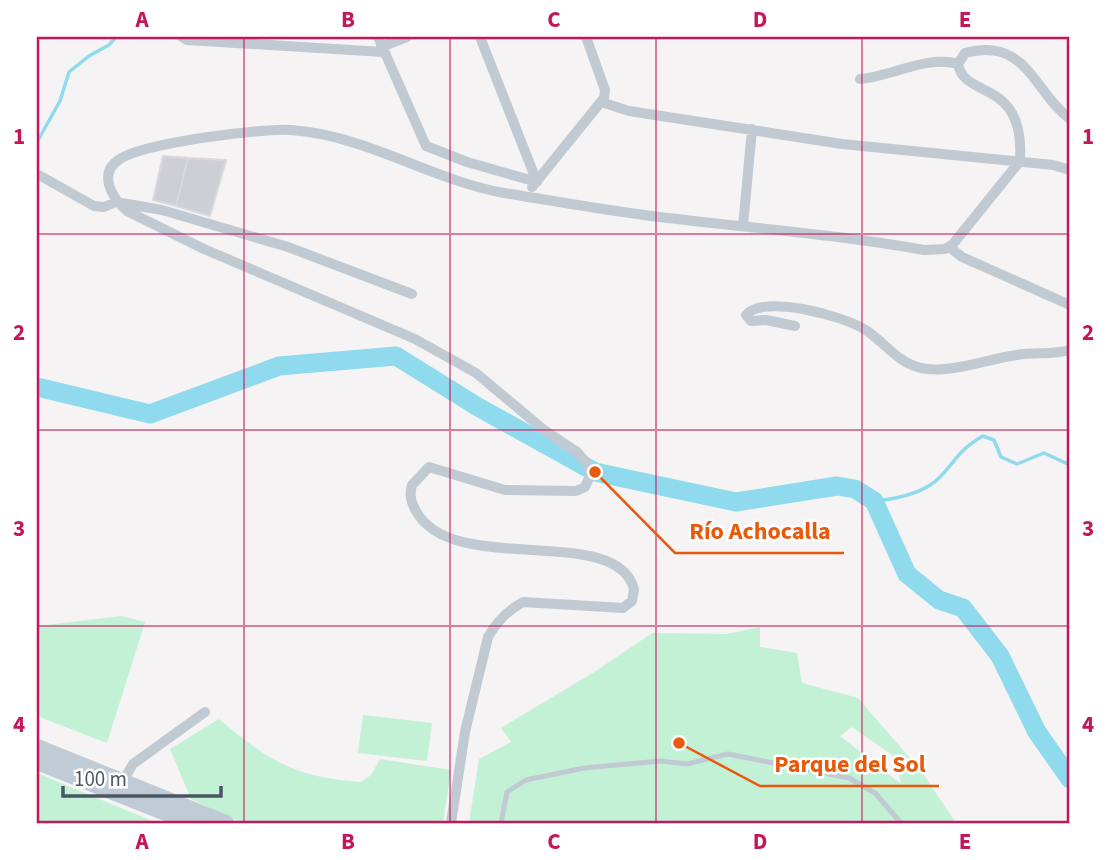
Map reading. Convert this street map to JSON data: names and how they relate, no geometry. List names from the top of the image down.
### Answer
{
  "places": ["Río Achocalla", "Parque del Sol"],
  "scale_bar": "100 m",
  "grid": {
    "columns": [
      "A",
      "B",
      "C",
      "D",
      "E"
    ],
    "rows": [
      "1",
      "2",
      "3",
      "4"
    ]
  }
}
